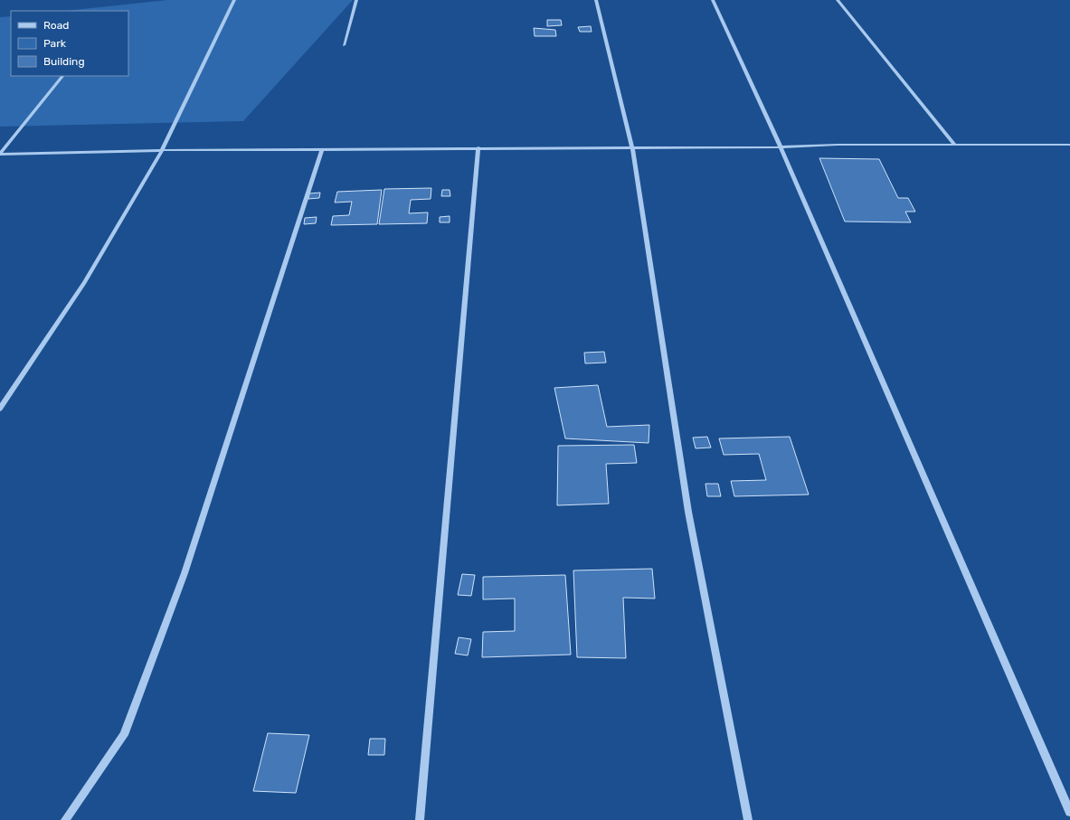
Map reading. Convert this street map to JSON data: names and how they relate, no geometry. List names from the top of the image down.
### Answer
{
  "legend": ["Road", "Park", "Building"]
}
